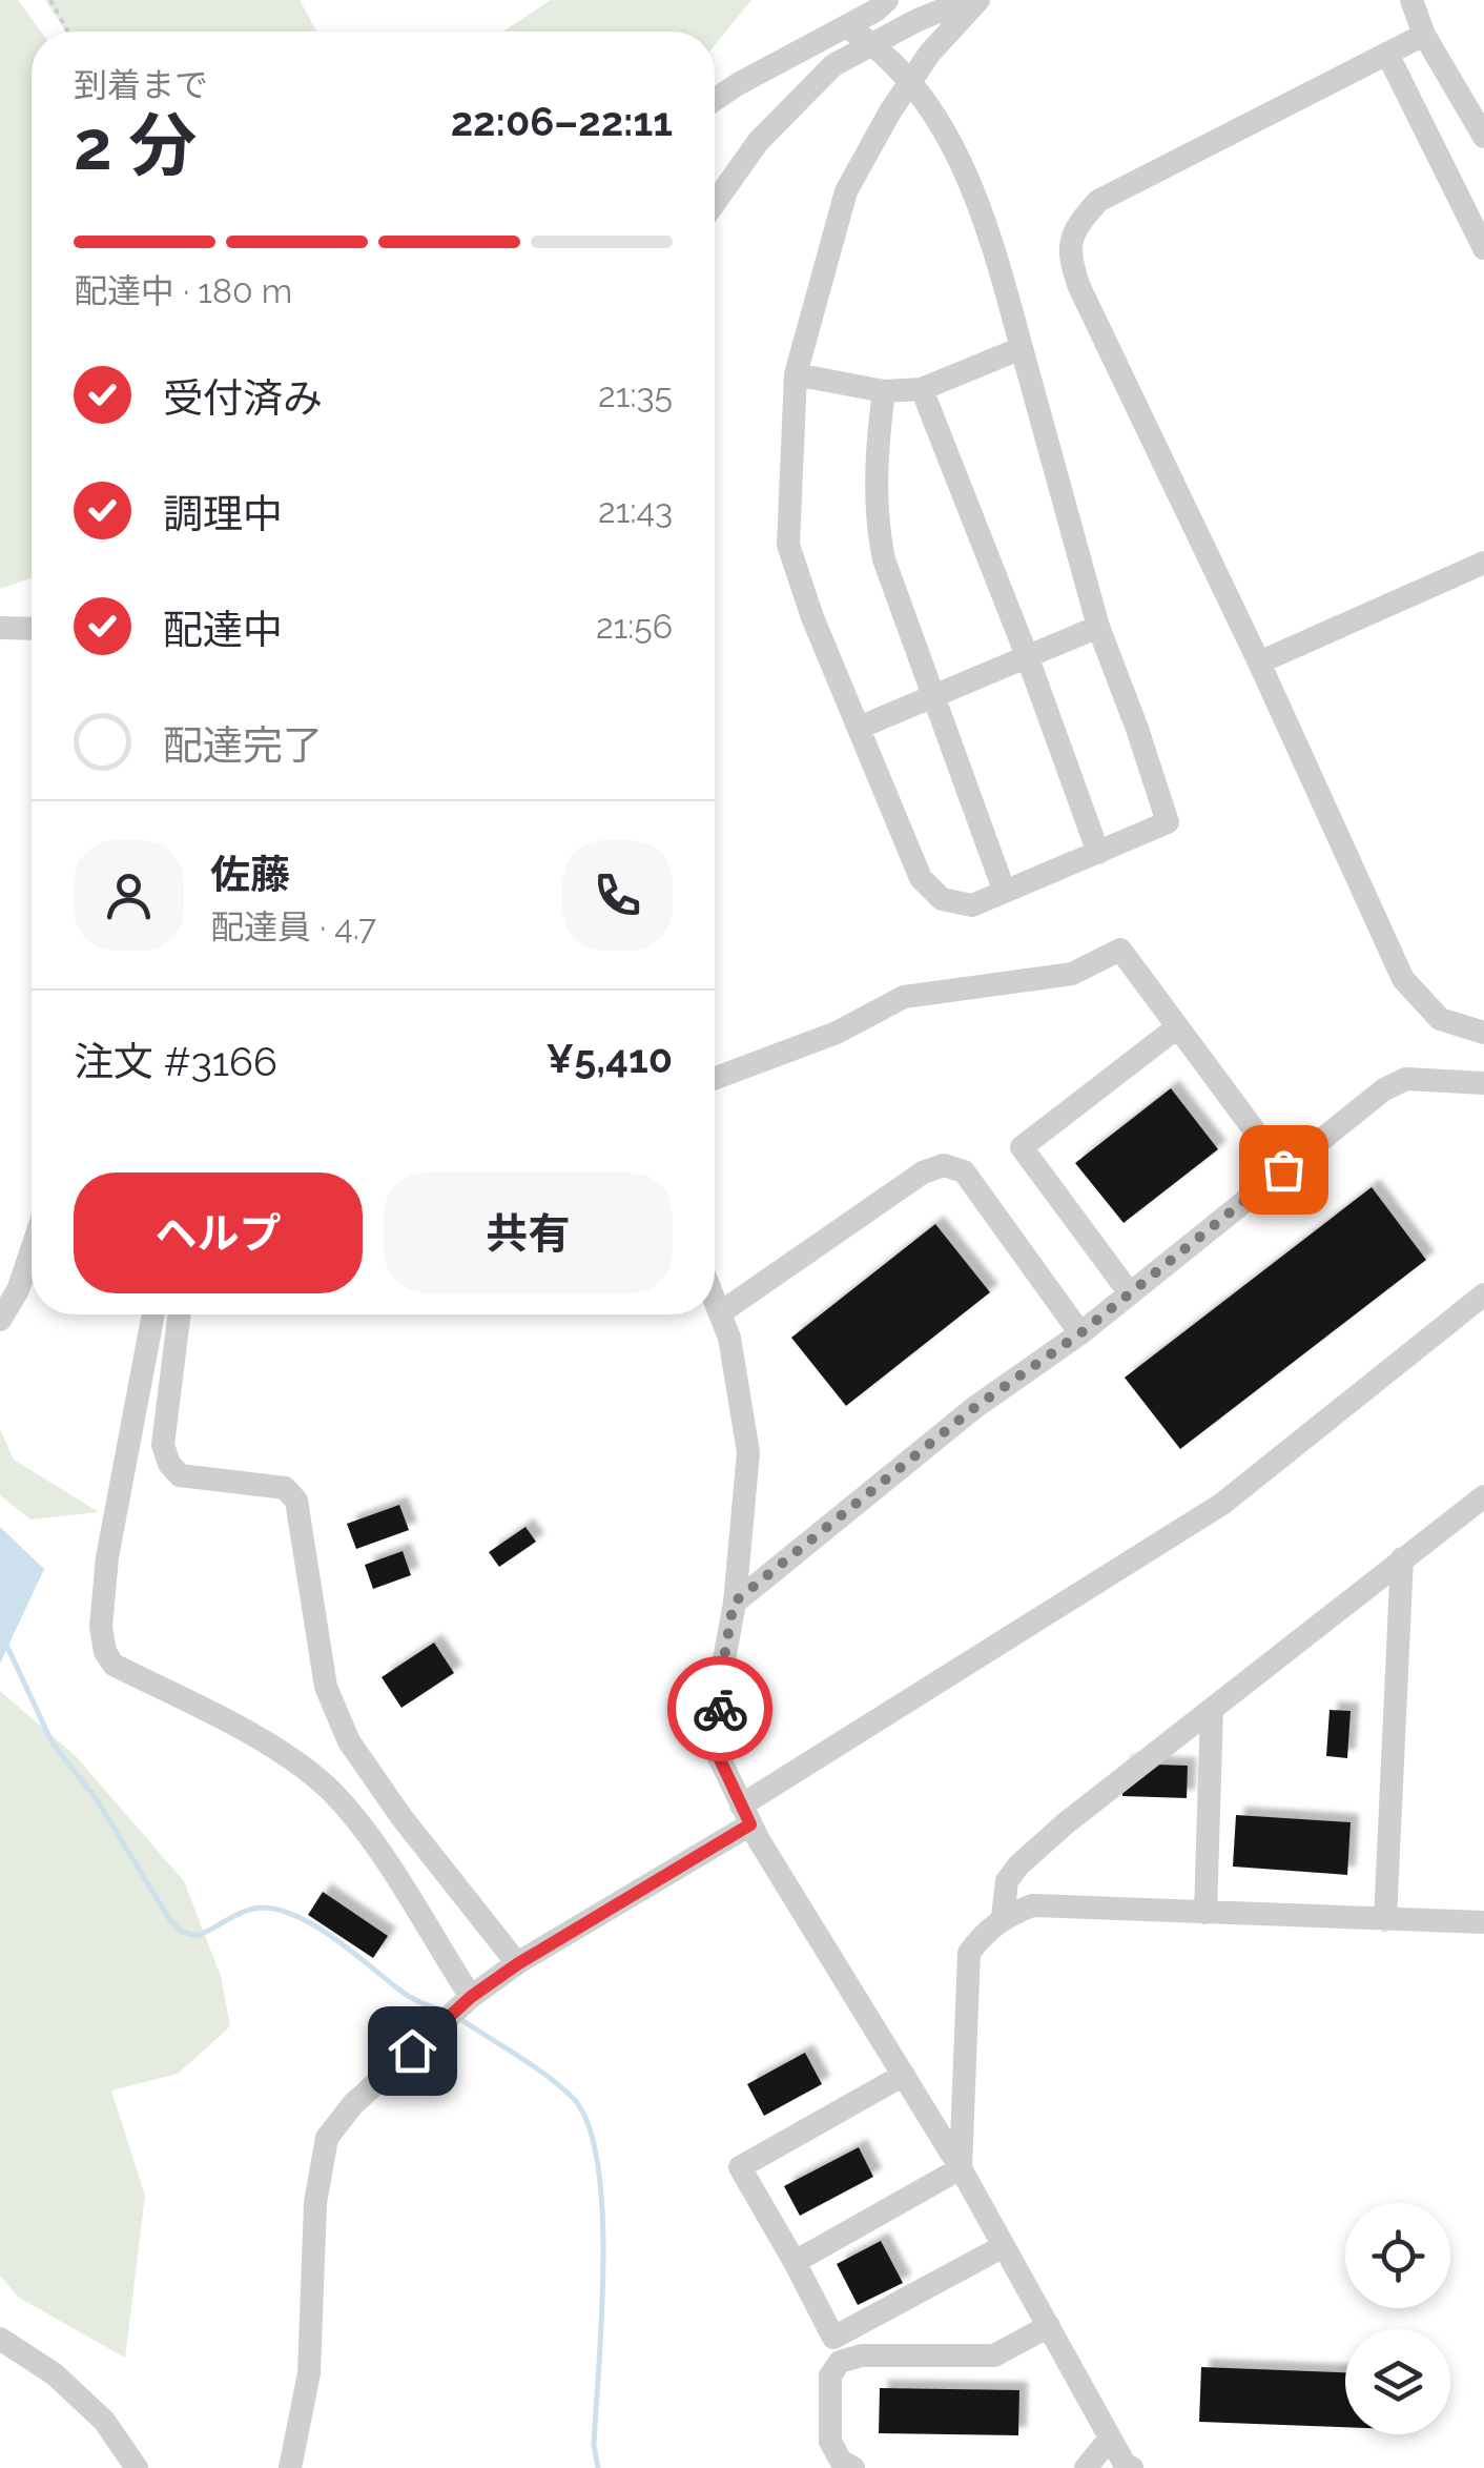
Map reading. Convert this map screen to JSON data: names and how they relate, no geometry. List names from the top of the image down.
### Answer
{
  "page": {
    "heading": ["2 分", "到着まで", "22:06–22:11"],
    "panel": [
      "佐藤",
      "配達員 · 4.7",
      "注文 #3166",
      "¥5,410"
    ],
    "bar": "配達中 · 180 m",
    "list": [
      ["受付済み", "21:35"],
      ["調理中", "21:43"],
      ["配達中", "21:56"],
      "配達完了"
    ],
    "buttons": ["ヘルプ", "共有"]
  }
}
